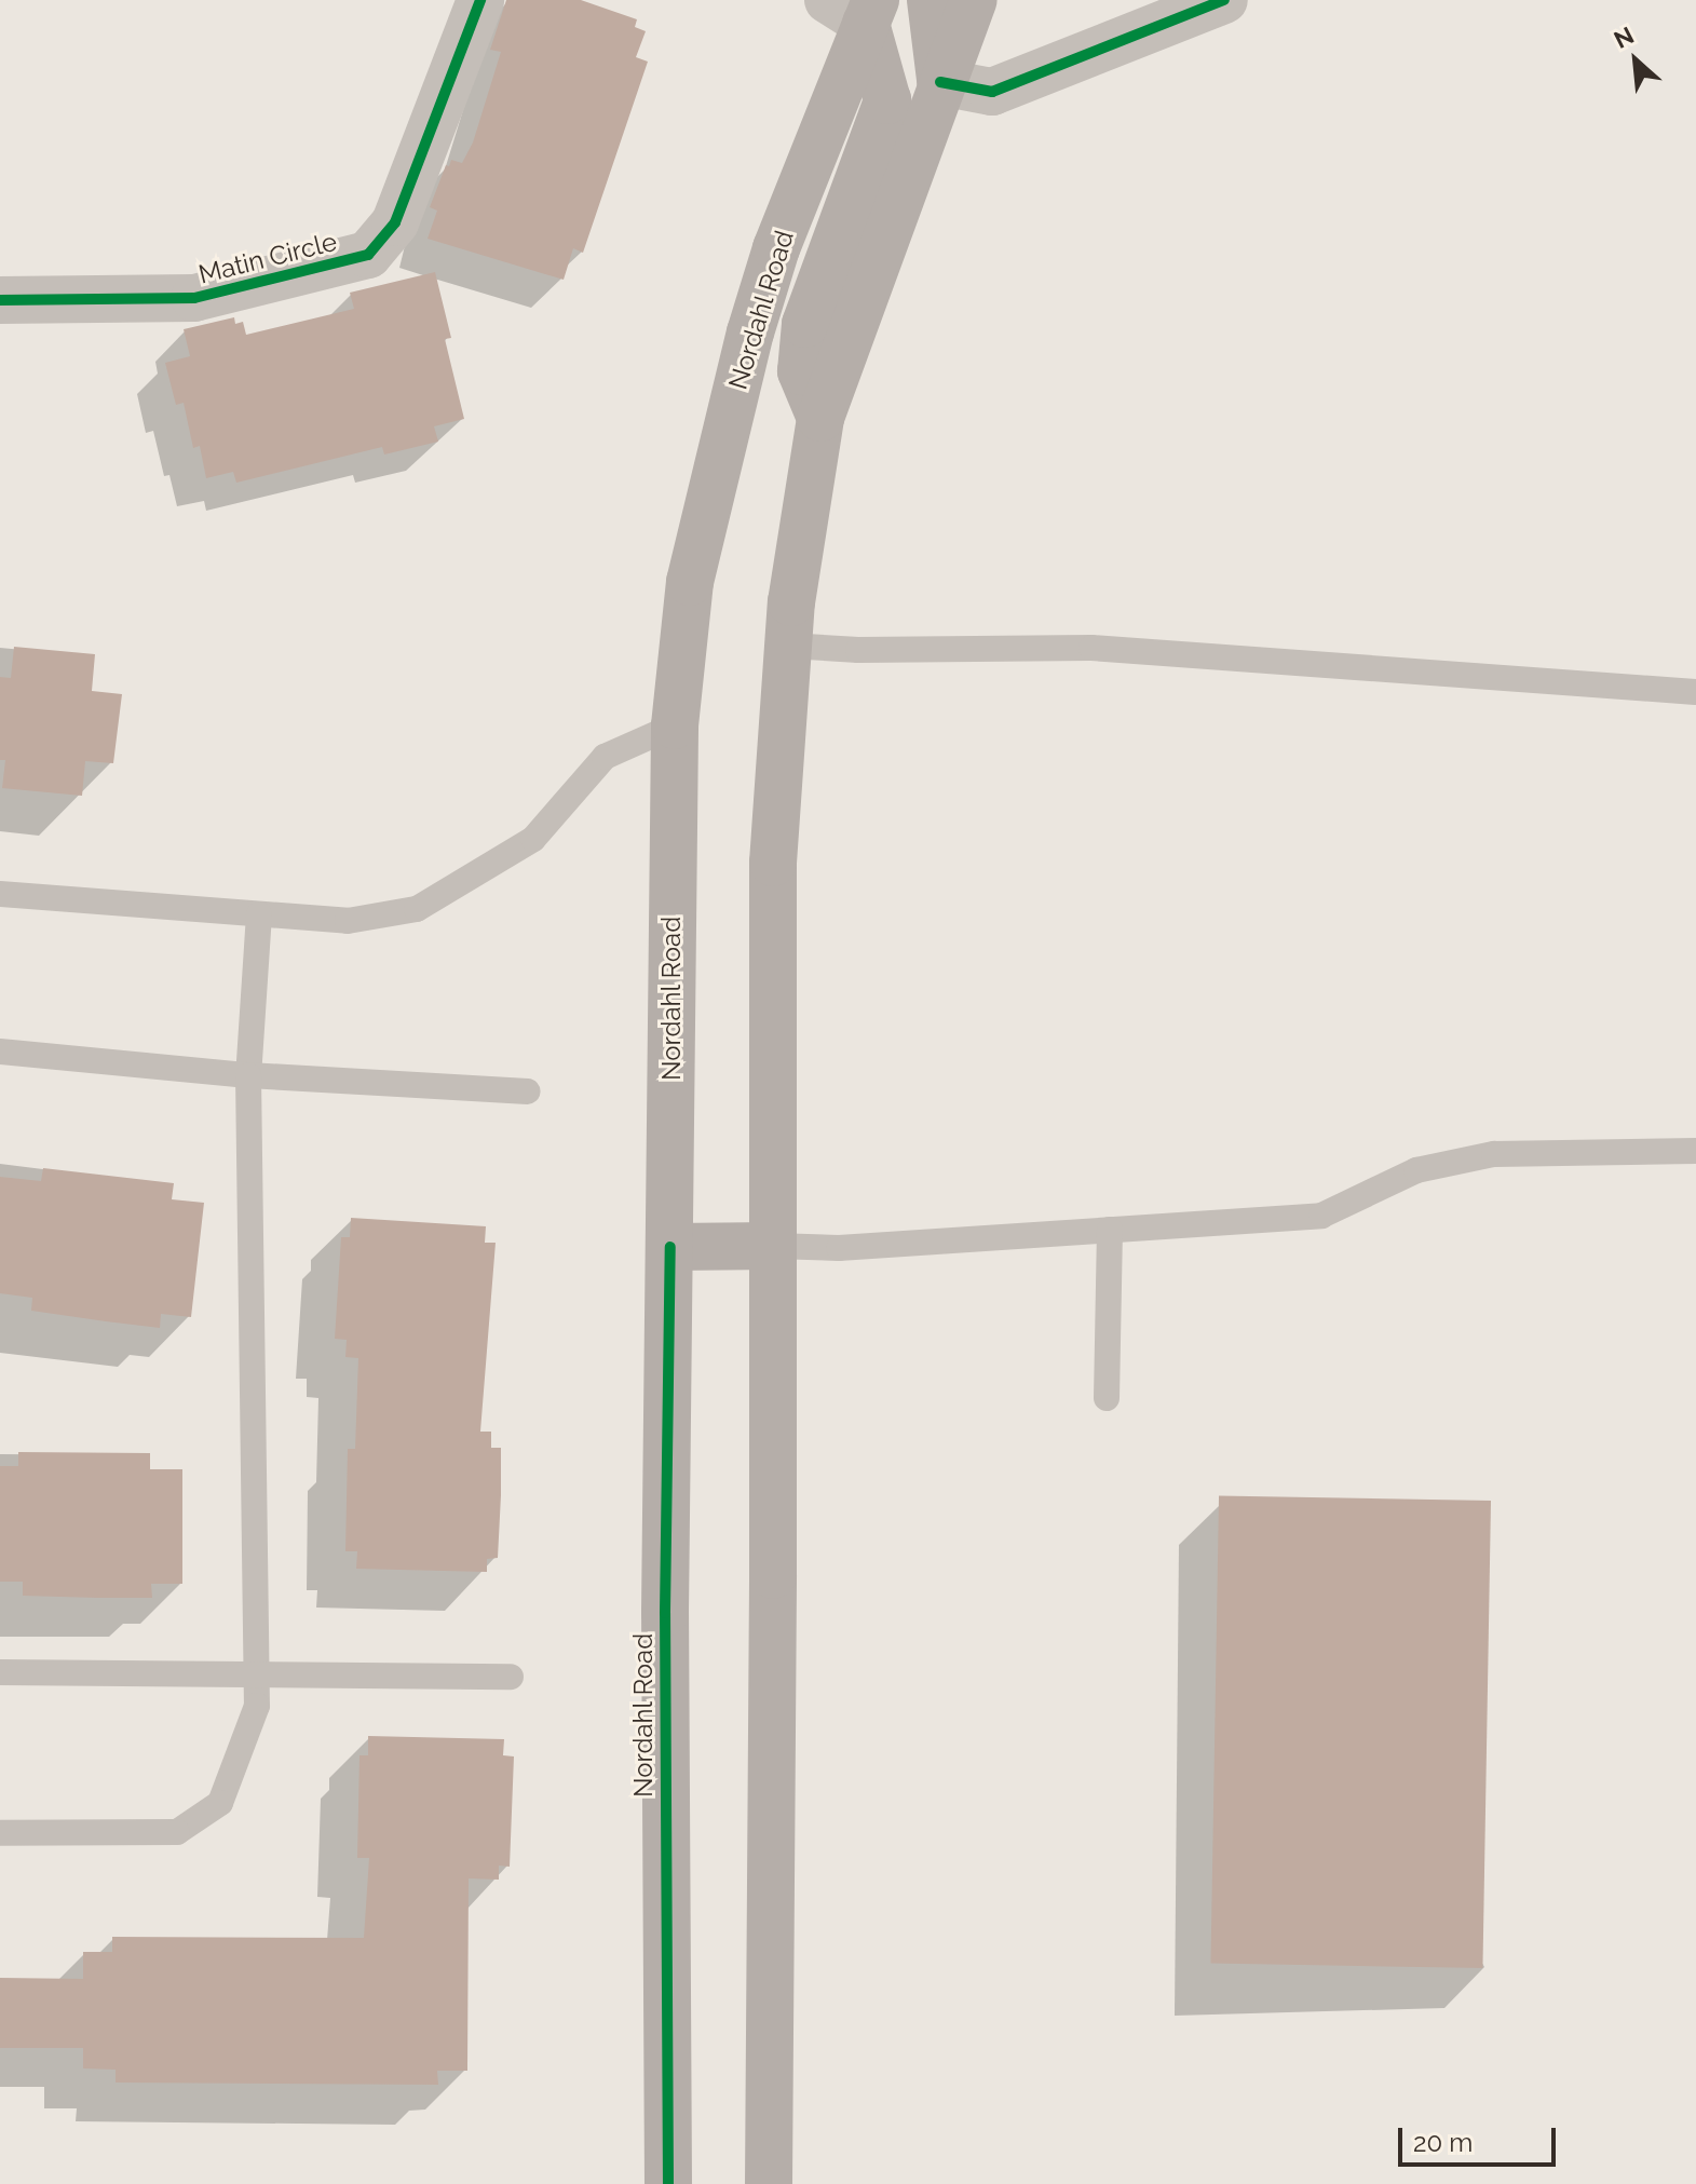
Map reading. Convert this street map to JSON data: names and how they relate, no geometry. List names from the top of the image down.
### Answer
{
  "streets": {
    "main road": ["Nordahl Road"],
    "street": ["Matin Circle"]
  },
  "scale_bar": "20 m",
  "north": "top left"
}
